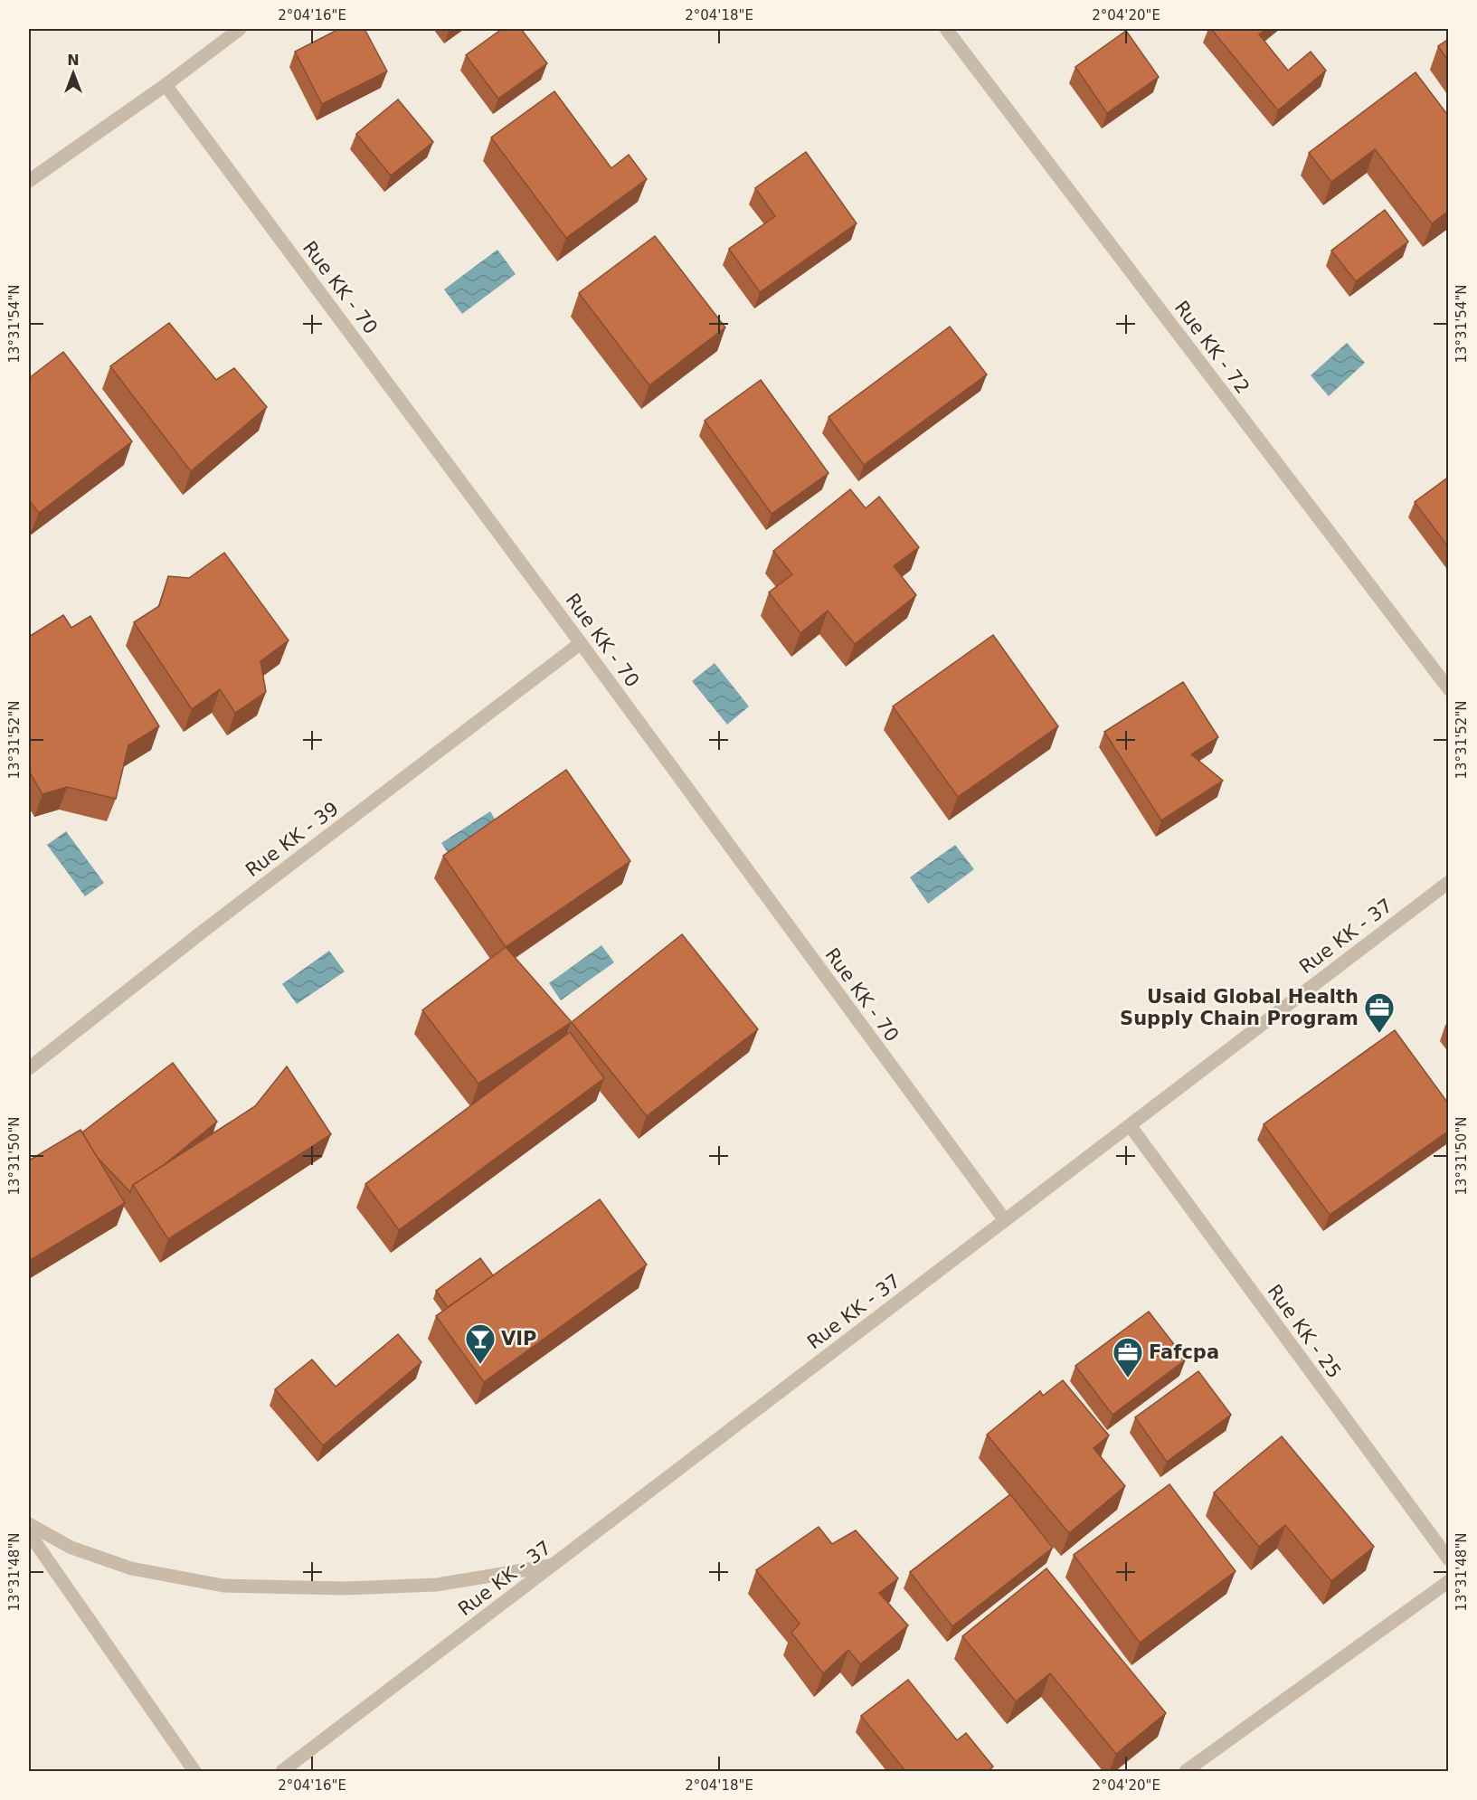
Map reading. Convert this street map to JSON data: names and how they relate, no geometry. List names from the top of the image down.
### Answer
{
  "streets": {
    "street": [
      "Rue KK - 70",
      "Rue KK - 72",
      "Rue KK - 39",
      "Rue KK - 37",
      "Rue KK - 25"
    ]
  },
  "crossings": [
    ["Rue KK - 70", "Rue KK - 39"],
    ["Rue KK - 70", "Rue KK - 37"],
    ["Rue KK - 37", "Rue KK - 25"]
  ],
  "places": {
    "office": ["Usaid Global Health Supply Chain Program", "Fafcpa"],
    "bar": ["VIP"]
  },
  "north": "top",
  "coordinates": [
    "2°04'16\"E",
    "2°04'18\"E",
    "2°04'20\"E",
    "13°31'54\"N",
    "13°31'52\"N",
    "13°31'50\"N",
    "13°31'48\"N"
  ]
}
